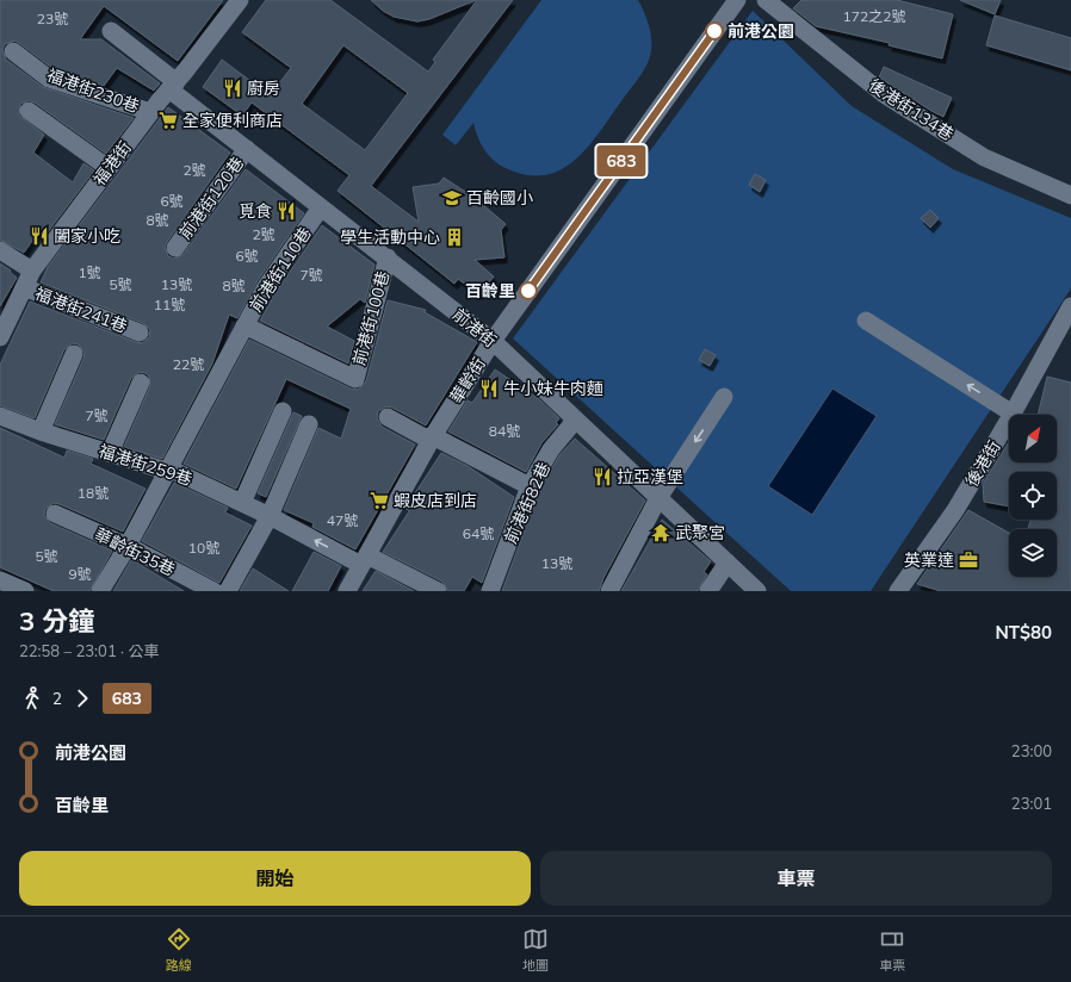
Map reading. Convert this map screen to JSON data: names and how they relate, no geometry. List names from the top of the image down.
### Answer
{
  "streets": {
    "street": [
      "福港街230巷",
      "後港街134巷",
      "福港街",
      "前港街120巷",
      "前港街110巷",
      "福港街241巷",
      "前港街100巷",
      "前港街",
      "華齡街",
      "後港街",
      "福港街259巷",
      "前港街82巷",
      "華齡街35巷"
    ]
  },
  "crossings": [
    ["福港街230巷", "福港街"],
    ["福港街", "福港街241巷"],
    ["福港街", "前港街"],
    ["前港街120巷", "前港街"],
    ["前港街110巷", "前港街100巷"],
    ["前港街110巷", "前港街"],
    ["前港街100巷", "前港街"],
    ["前港街", "華齡街"],
    ["前港街", "前港街82巷"],
    ["華齡街", "福港街259巷"]
  ],
  "places": {
    "other": ["前港公園", "百齡里"],
    "restaurant": [
      "廚房",
      "覓食",
      "闔家小吃",
      "牛小妹牛肉麵",
      "拉亞漢堡"
    ],
    "supermarket": ["全家便利商店", "蝦皮店到店"],
    "school or university": ["百齡國小"],
    "building": ["學生活動中心"],
    "temple": ["武聚宮"],
    "office": ["英業達"]
  },
  "lines": ["bus line 683"],
  "house_numbers": [
    "172之2號",
    "23號",
    "2號",
    "6號",
    "8號",
    "2號",
    "6號",
    "1號",
    "7號",
    "5號",
    "13號",
    "8號",
    "11號",
    "22號",
    "7號",
    "84號",
    "18號",
    "47號",
    "64號",
    "10號",
    "5號",
    "13號",
    "9號"
  ],
  "north": "top right",
  "page": {
    "on_map": "683",
    "heading": ["3 分鐘", "22:58 – 23:01 · 公車", "NT$80"],
    "legs": ["2", "683"],
    "list": [
      {
        "name": "前港公園",
        "value": "23:00"
      },
      {
        "name": "百齡里",
        "value": "23:01"
      }
    ],
    "buttons": ["開始", "車票"],
    "tabs": ["路線", "地圖", "車票"]
  }
}
